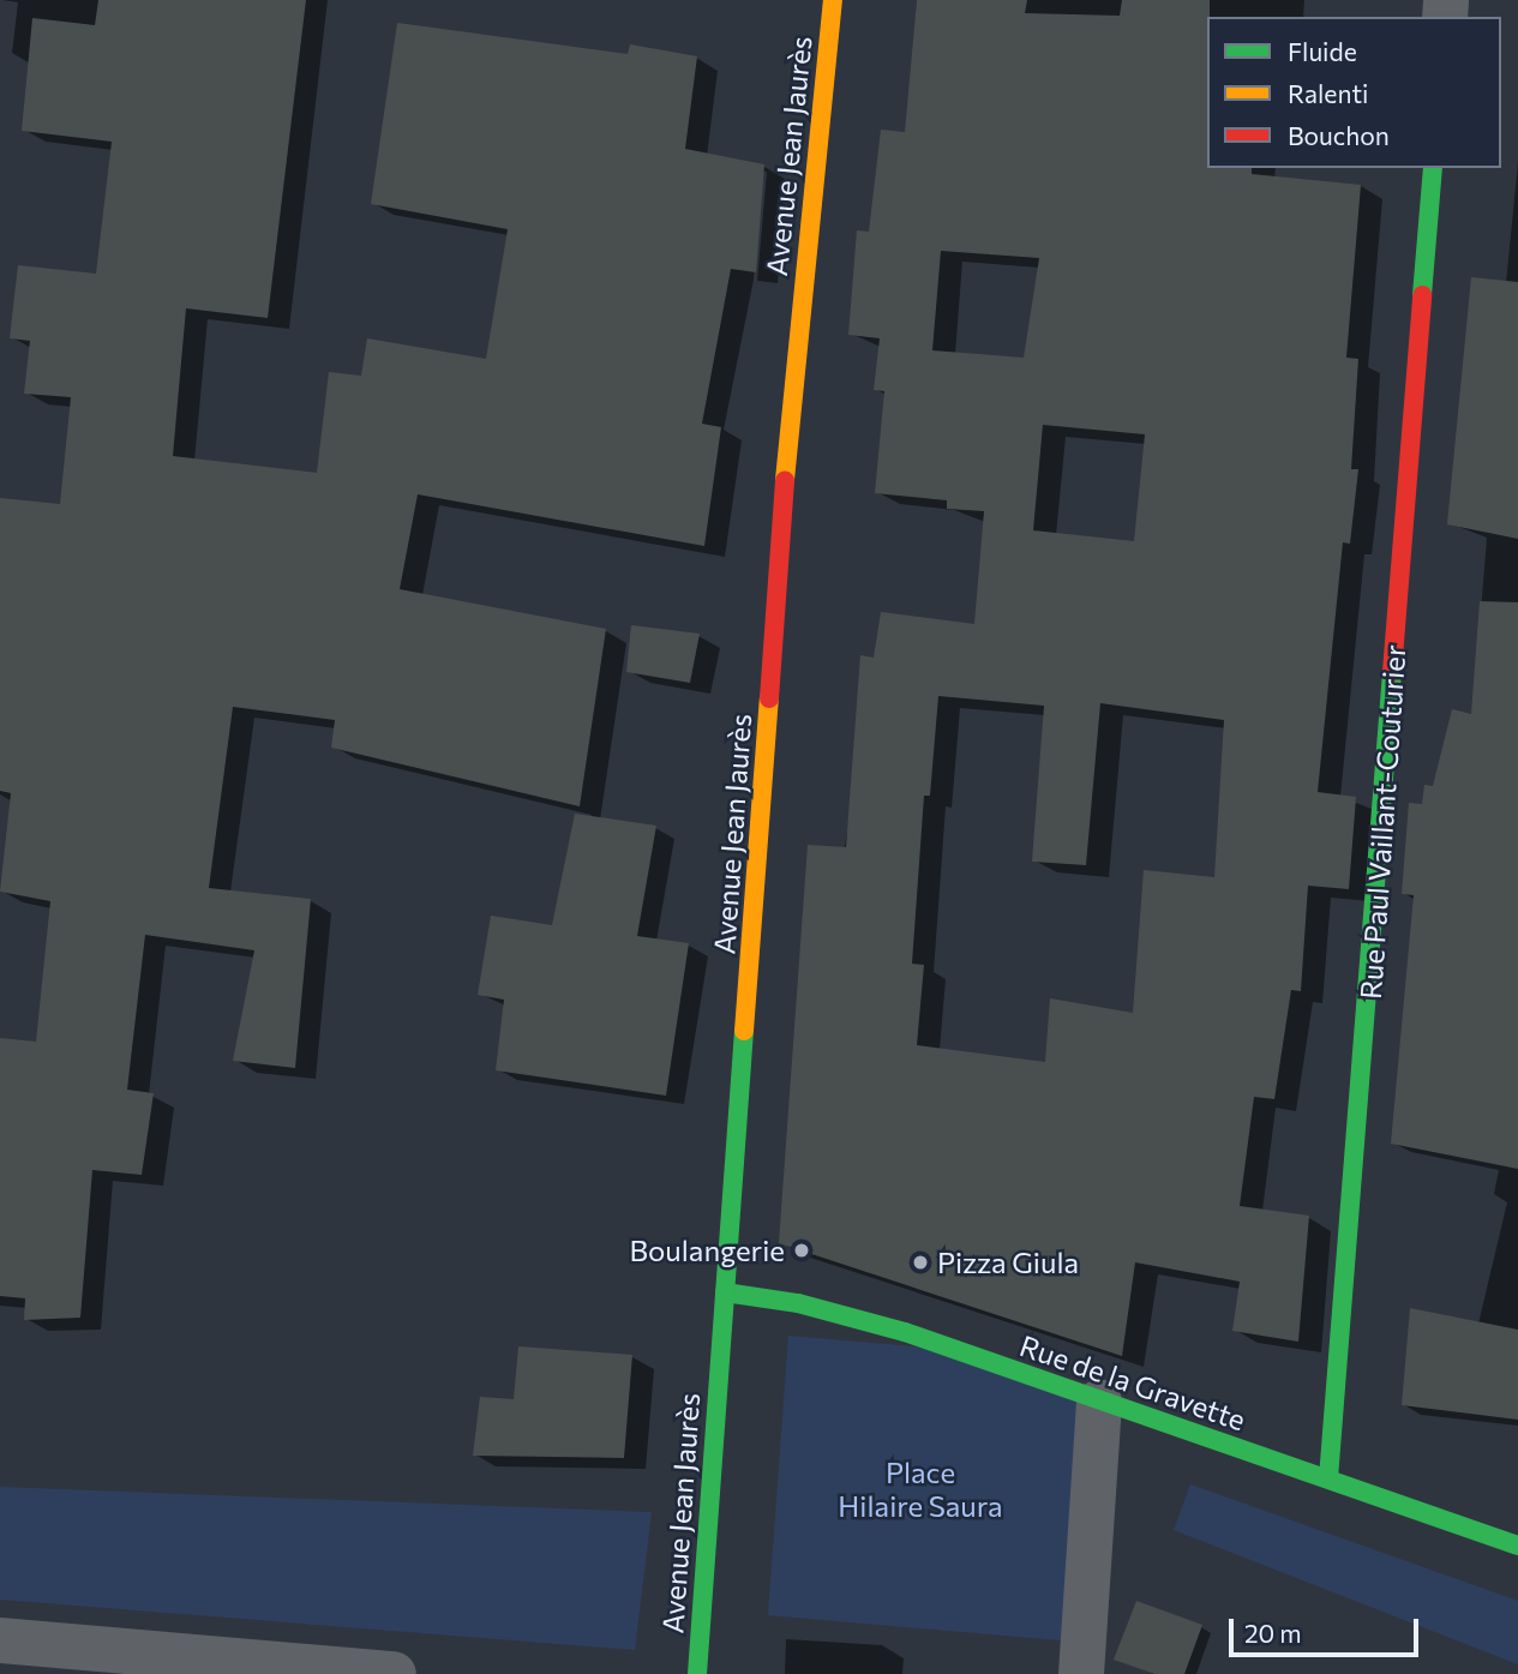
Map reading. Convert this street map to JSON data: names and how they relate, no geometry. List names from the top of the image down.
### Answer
{
  "streets": {
    "street": ["Avenue Jean Jaurès", "Rue Paul Vaillant-Couturier", "Rue de la Gravette"]
  },
  "crossings": [
    ["Avenue Jean Jaurès", "Rue de la Gravette"],
    ["Rue Paul Vaillant-Couturier", "Rue de la Gravette"]
  ],
  "parks": ["Place Hilaire Saura"],
  "places": ["Boulangerie", "Pizza Giula"],
  "legend": ["Fluide", "Ralenti", "Bouchon"],
  "scale_bar": "20 m"
}
